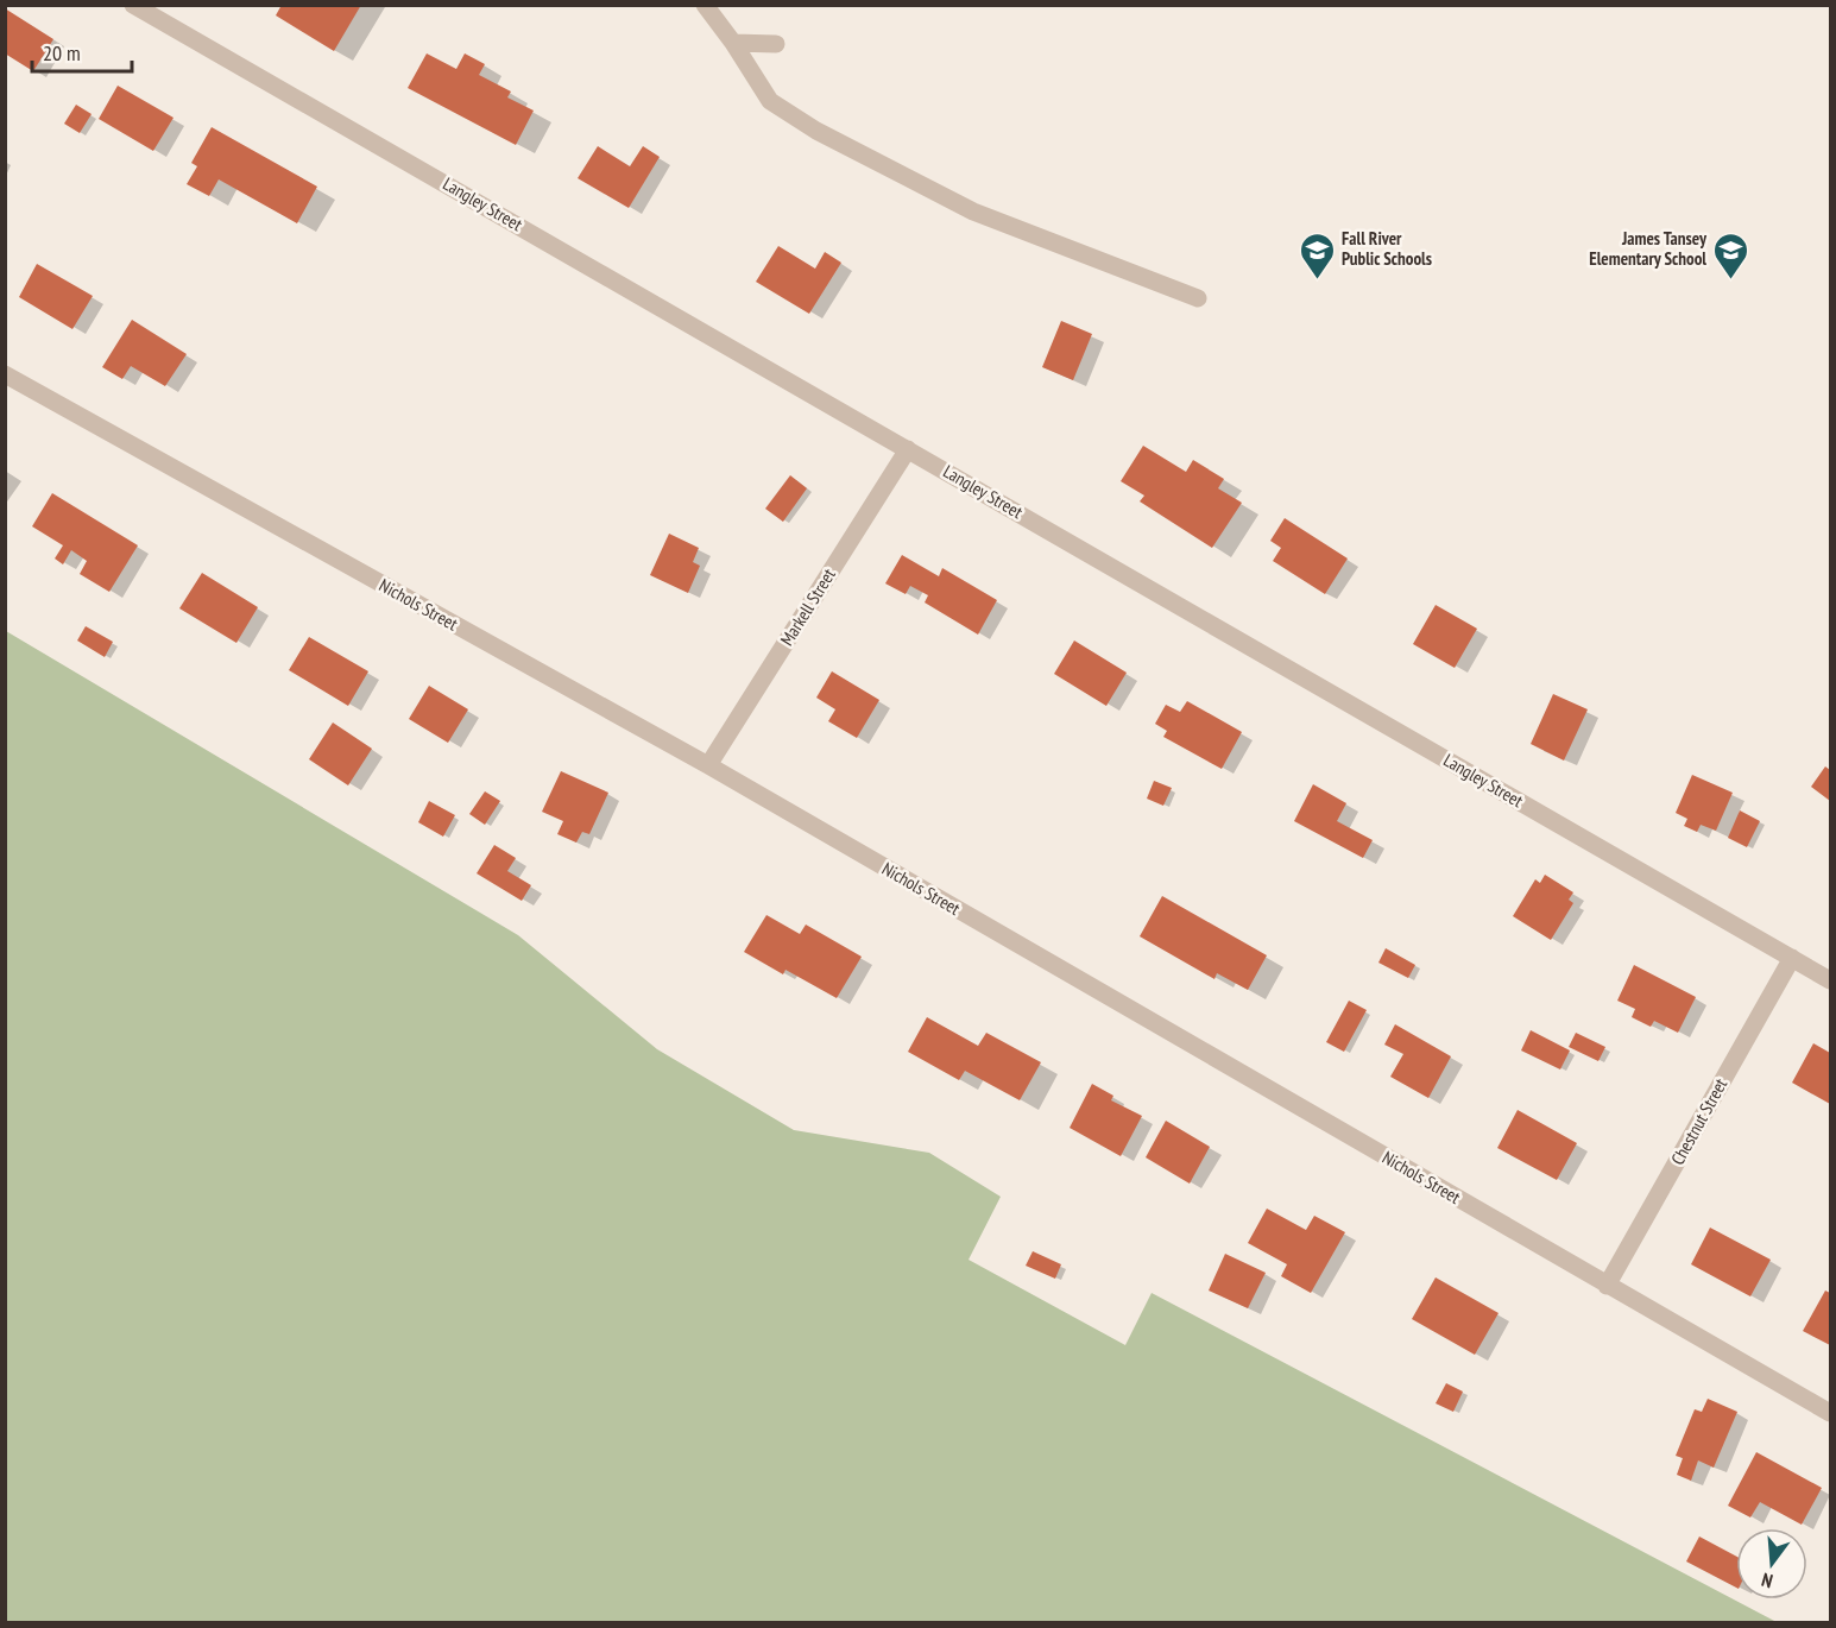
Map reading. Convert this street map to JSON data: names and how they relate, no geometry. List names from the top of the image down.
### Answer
{
  "streets": {
    "street": [
      "Langley Street",
      "Nichols Street",
      "Markell Street",
      "Chestnut Street"
    ]
  },
  "crossings": [
    ["Langley Street", "Markell Street"],
    ["Langley Street", "Chestnut Street"],
    ["Nichols Street", "Markell Street"],
    ["Nichols Street", "Chestnut Street"]
  ],
  "places": {
    "school or university": ["Fall River Public Schools", "James Tansey Elementary School"]
  },
  "scale_bar": "20 m",
  "north": "bottom"
}
